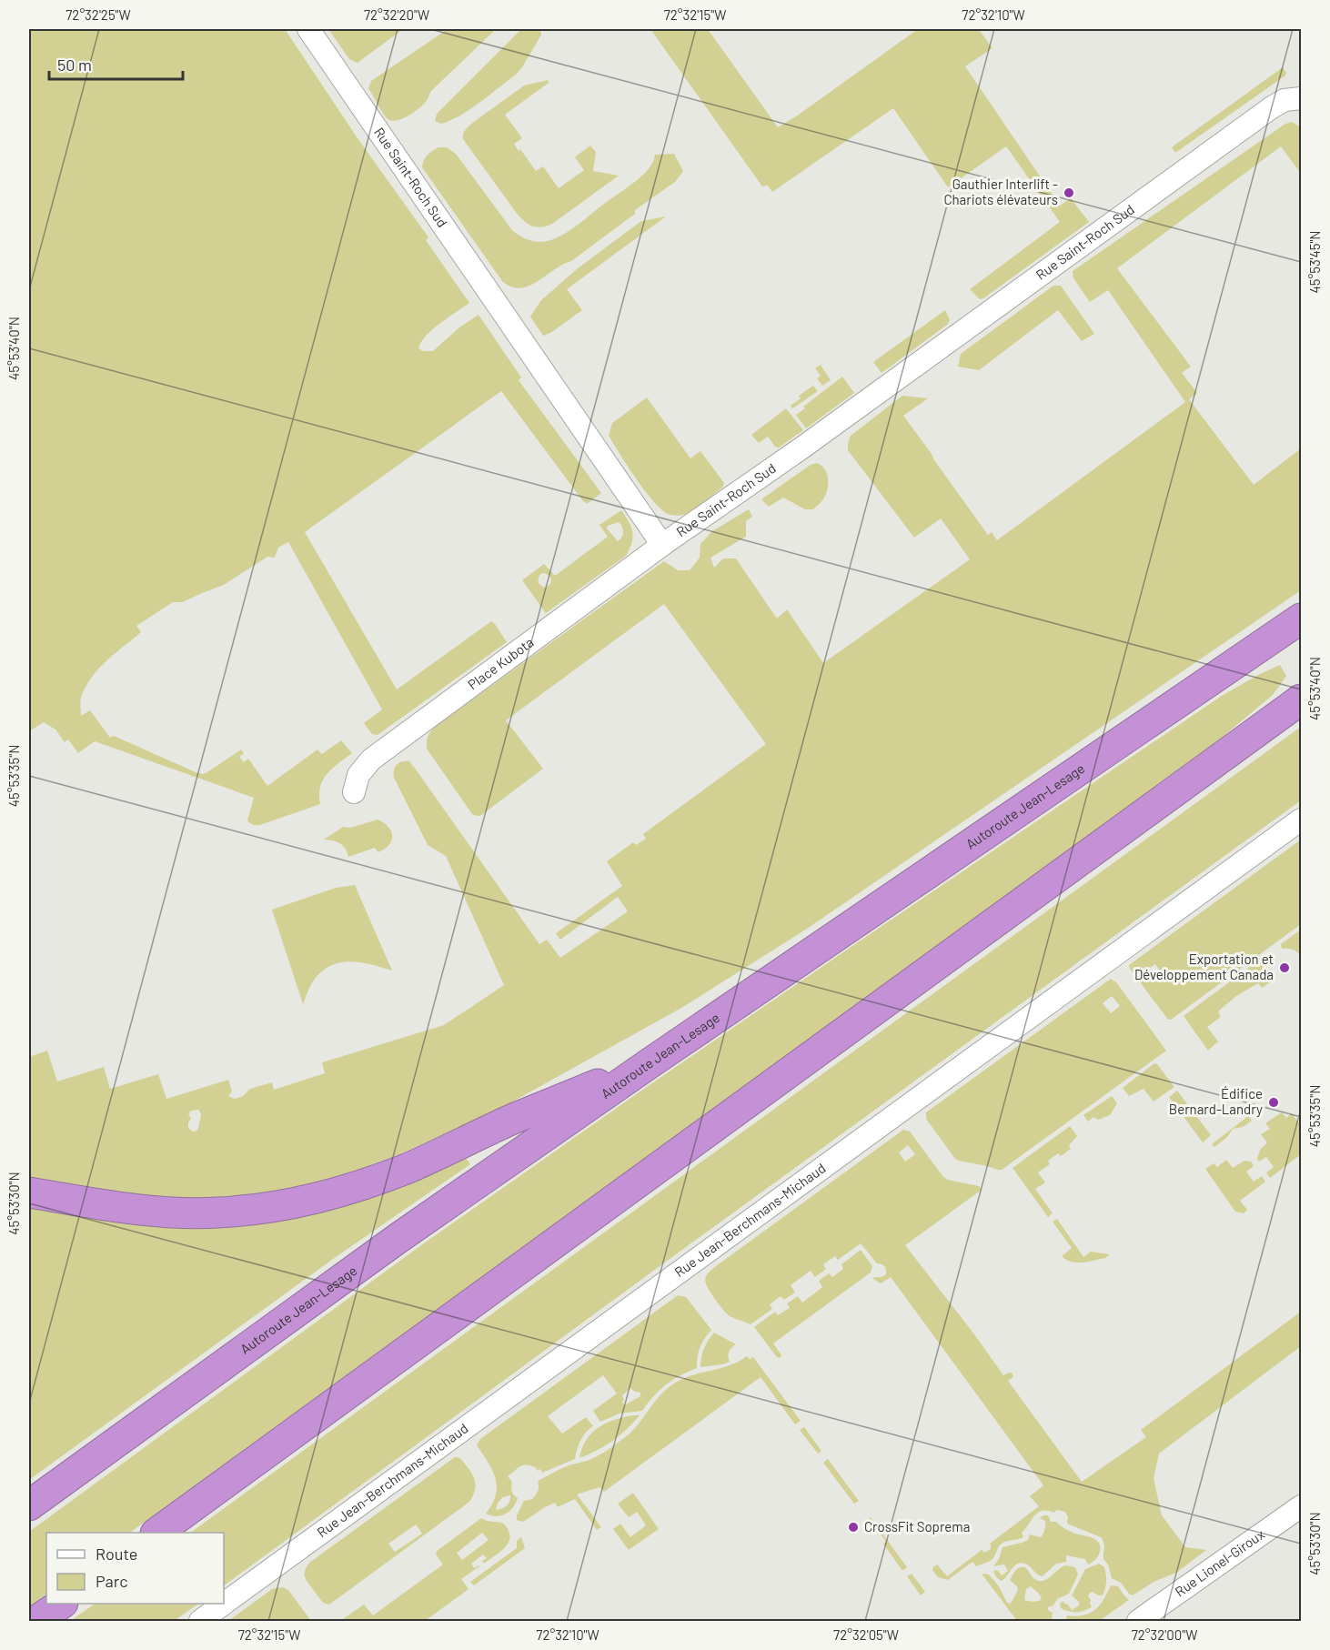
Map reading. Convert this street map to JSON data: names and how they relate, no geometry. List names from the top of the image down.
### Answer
{
  "streets": {
    "highway": ["Autoroute Jean-Lesage"],
    "street": [
      "Rue Saint-Roch Sud",
      "Place Kubota",
      "Rue Jean-Berchmans-Michaud",
      "Rue Lionel-Giroux"
    ]
  },
  "crossings": [
    ["Rue Saint-Roch Sud", "Place Kubota"]
  ],
  "places": [
    "Gauthier Interlift - Chariots élévateurs",
    "Exportation et Développement Canada",
    "Édifice Bernard-Landry",
    "CrossFit Soprema"
  ],
  "legend": ["Route", "Parc"],
  "scale_bar": "50 m",
  "coordinates": [
    "72°32'25\"W",
    "72°32'20\"W",
    "72°32'15\"W",
    "72°32'10\"W",
    "45°53'45\"N",
    "45°53'40\"N",
    "45°53'35\"N",
    "45°53'30\"N",
    "72°32'05\"W",
    "72°32'00\"W"
  ]
}
